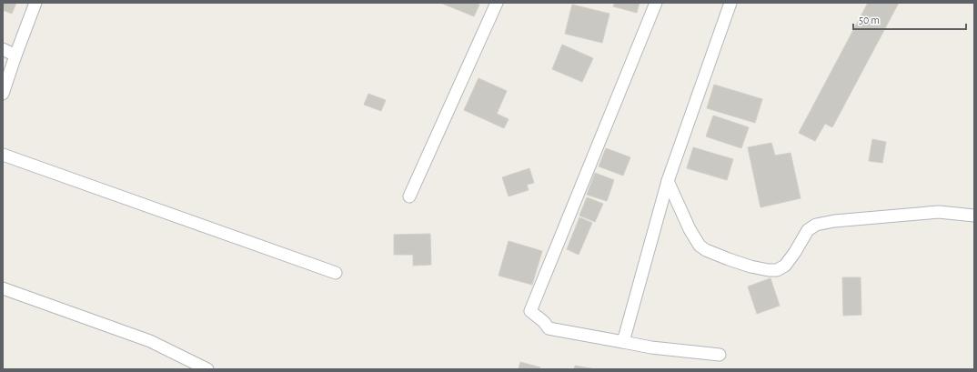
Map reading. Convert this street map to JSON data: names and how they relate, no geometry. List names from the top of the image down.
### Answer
{
  "scale_bar": "50 m"
}
